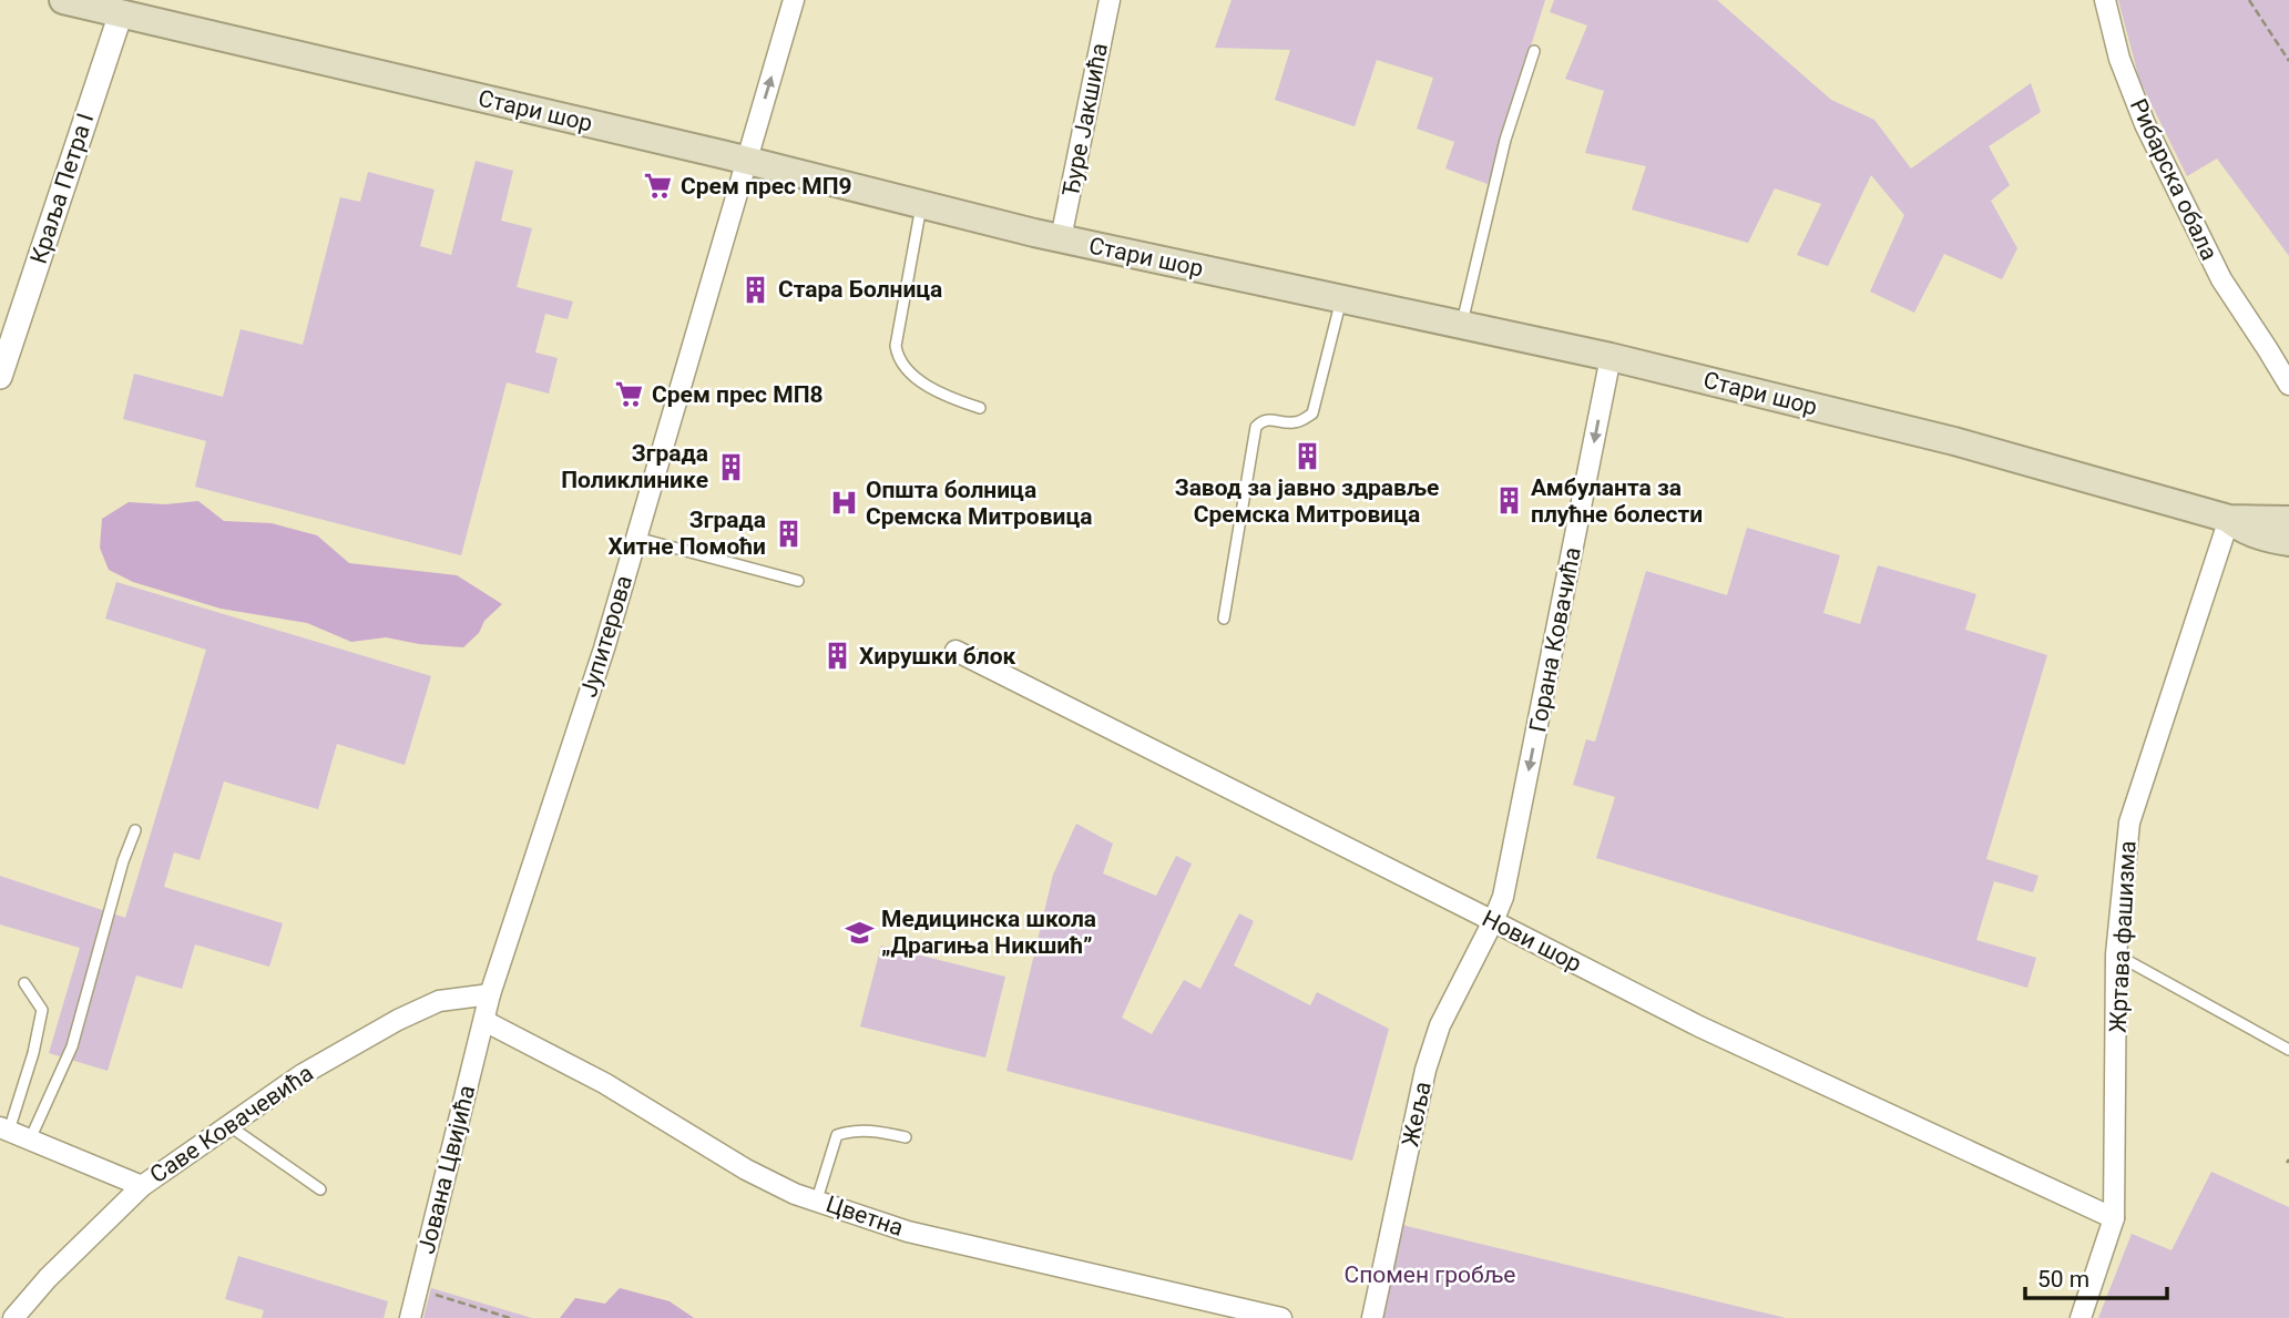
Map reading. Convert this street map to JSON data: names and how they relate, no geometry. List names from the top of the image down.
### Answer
{
  "streets": {
    "main road": ["Стари шор"],
    "street": [
      "Ђуре Јакшића",
      "Рибарска обала",
      "Краља Петра I",
      "Јупитерова",
      "Горана Ковачића",
      "Жртава фашизма",
      "Нови шор",
      "Жеља",
      "Саве Ковачевића",
      "Јована Цвијића",
      "Цветна"
    ]
  },
  "crossings": [
    ["Стари шор", "Ђуре Јакшића"],
    ["Стари шор", "Краља Петра I"],
    ["Стари шор", "Јупитерова"],
    ["Стари шор", "Горана Ковачића"],
    ["Стари шор", "Жртава фашизма"],
    ["Јупитерова", "Саве Ковачевића"],
    ["Јупитерова", "Јована Цвијића"],
    ["Јупитерова", "Цветна"],
    ["Горана Ковачића", "Нови шор"],
    ["Горана Ковачића", "Жеља"],
    ["Жртава фашизма", "Нови шор"],
    ["Нови шор", "Жеља"],
    ["Јована Цвијића", "Цветна"]
  ],
  "one_way": ["Горана Ковачића"],
  "parks": ["Спомен гробље"],
  "places": {
    "supermarket": ["Срем прес МП9", "Срем прес МП8"],
    "building": [
      "Стара Болница",
      "Завод за јавно здравље Сремска Митровица",
      "Зграда Поликлинике",
      "Амбуланта за плућне болести",
      "Зграда Хитне Помоћи",
      "Хирушки блок"
    ],
    "hospital": ["Општа болница Сремска Митровица"],
    "school or university": ["Медицинска школа „Драгиња Никшић”"]
  },
  "scale_bar": "50 m"
}
